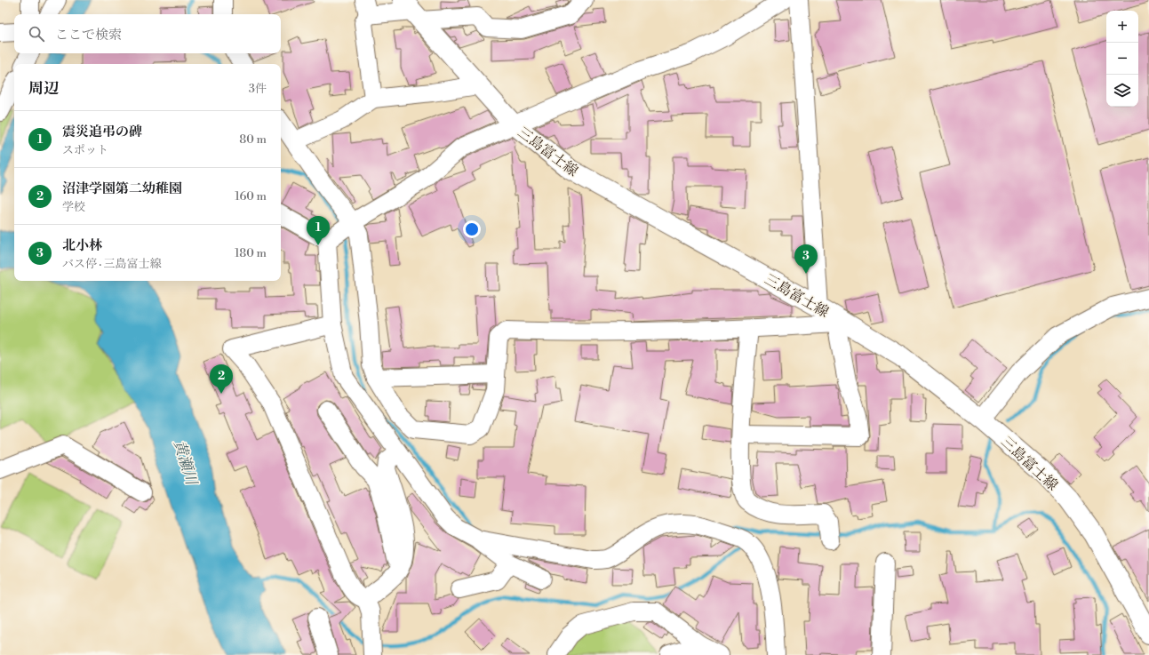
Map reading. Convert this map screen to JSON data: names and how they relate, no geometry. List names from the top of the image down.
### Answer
{
  "streets": {
    "main road": ["三島富士線"]
  },
  "water": ["黄瀬川"],
  "page": {
    "map_buttons": ["+", "−"],
    "search": "ここで検索",
    "heading": ["周辺", "3件"],
    "list": [
      {
        "mark": "1",
        "name": "震災追弔の碑",
        "note": "スポット",
        "value": "80 m"
      },
      {
        "mark": "2",
        "name": "沼津学園第二幼稚園",
        "note": "学校",
        "value": "160 m"
      },
      {
        "mark": "3",
        "name": "北小林",
        "note": "バス停 · 三島富士線",
        "value": "180 m"
      }
    ],
    "pins": ["1", "3", "2"]
  }
}
